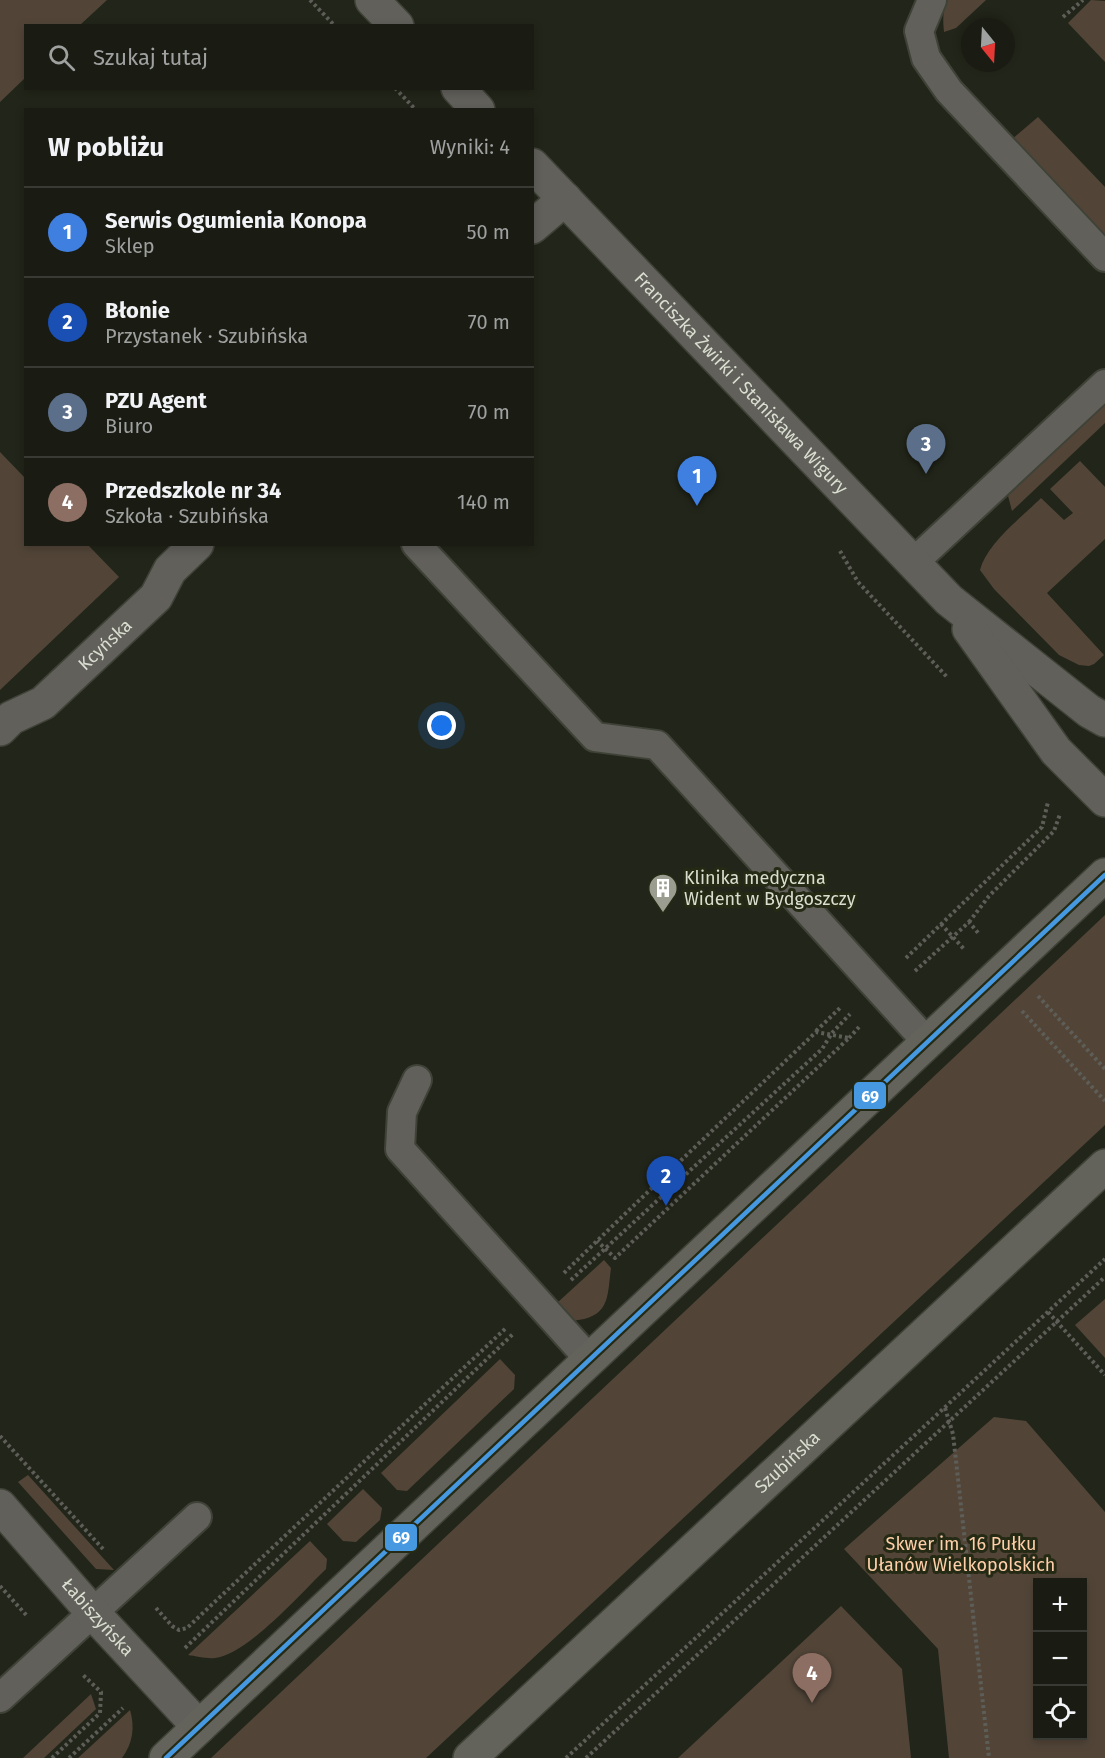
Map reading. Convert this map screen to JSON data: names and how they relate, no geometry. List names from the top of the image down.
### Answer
{
  "streets": {
    "main road": ["Szubińska"],
    "street": ["Franciszka Żwirki i Stanisława Wigury", "Kcyńska", "Łabiszyńska"]
  },
  "parks": ["Skwer im. 16 Pułku Ułanów Wielkopolskich"],
  "places": {
    "building": ["Klinika medyczna Wident w Bydgoszczy"]
  },
  "lines": ["transit line 69"],
  "north": "bottom",
  "page": {
    "search": "Szukaj tutaj",
    "heading": ["W pobliżu", "Wyniki: 4"],
    "list": [
      {
        "mark": "1",
        "name": "Serwis Ogumienia Konopa",
        "note": "Sklep",
        "value": "50 m"
      },
      {
        "mark": "2",
        "name": "Błonie",
        "note": "Przystanek · Szubińska",
        "value": "70 m"
      },
      {
        "mark": "3",
        "name": "PZU Agent",
        "note": "Biuro",
        "value": "70 m"
      },
      {
        "mark": "4",
        "name": "Przedszkole nr 34",
        "note": "Szkoła · Szubińska",
        "value": "140 m"
      }
    ],
    "pins": [
      "3",
      "1",
      "2",
      "4"
    ],
    "map_buttons": ["+", "−"]
  }
}
